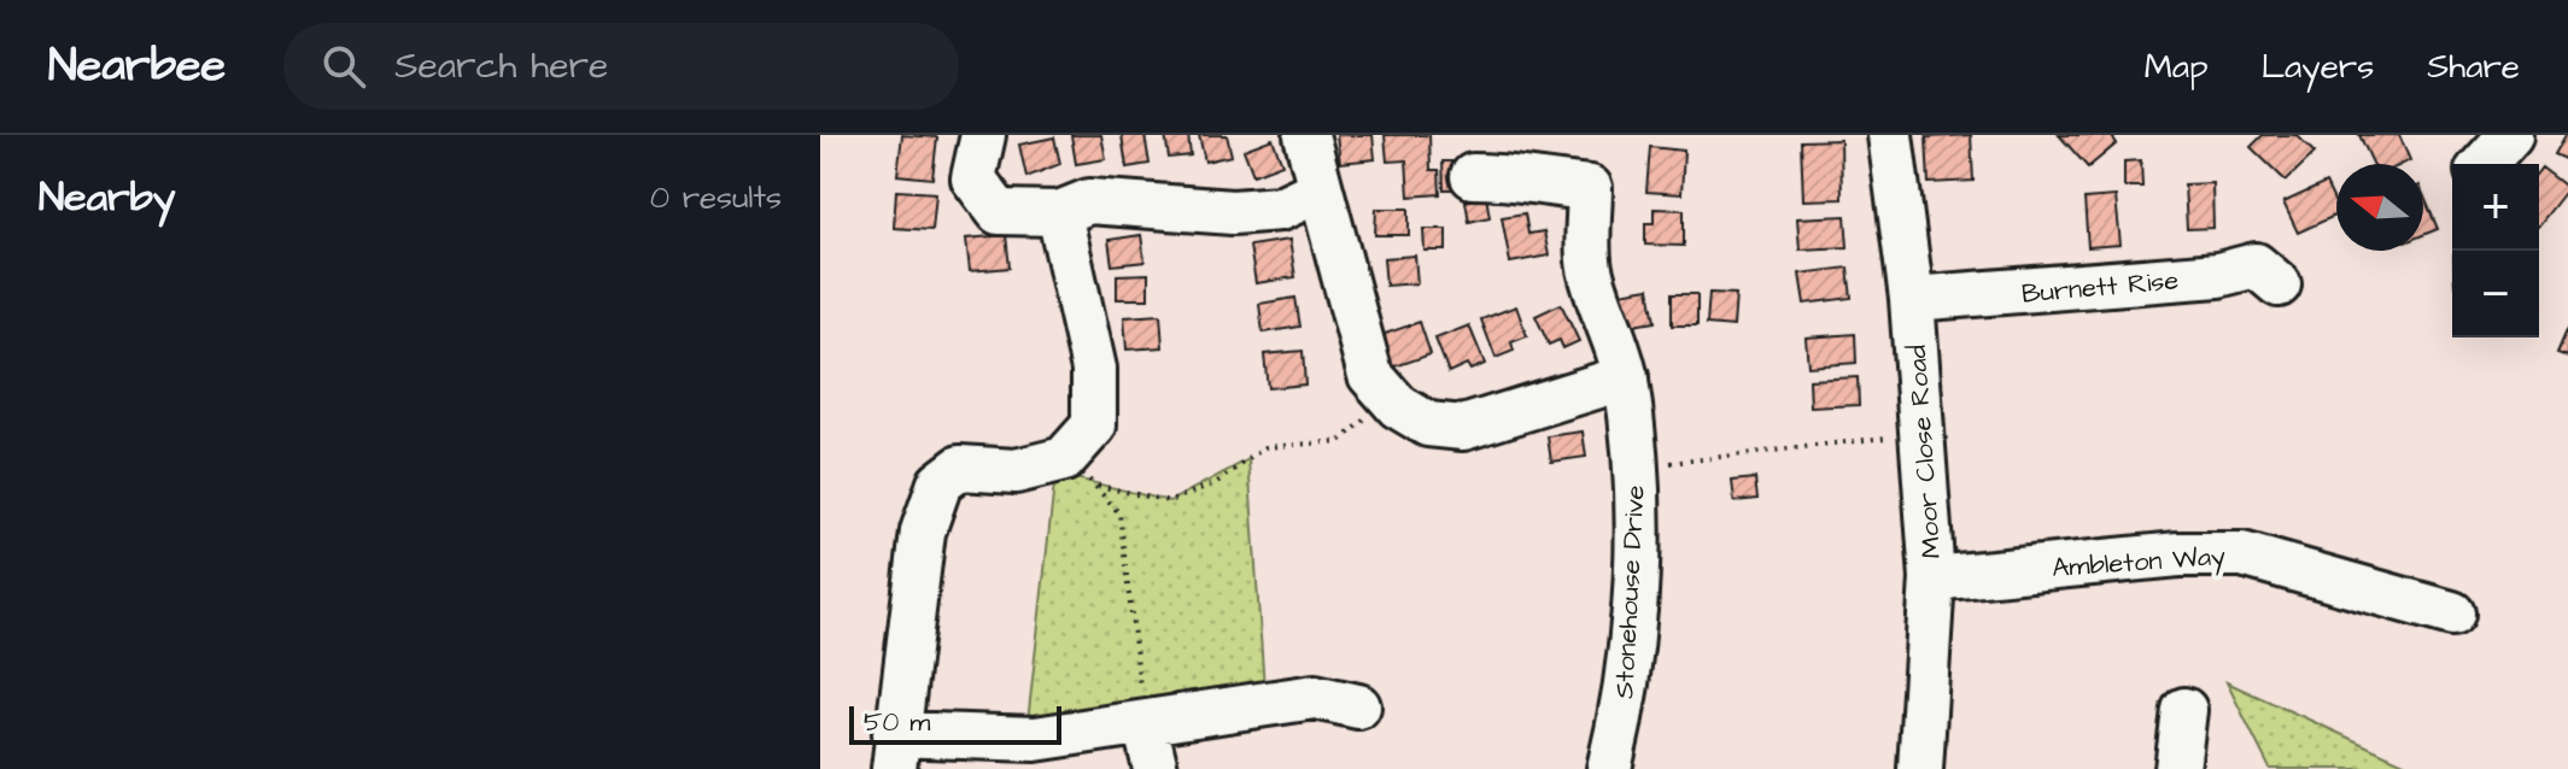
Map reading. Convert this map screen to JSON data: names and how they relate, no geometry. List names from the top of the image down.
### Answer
{
  "streets": {
    "street": [
      "Burnett Rise",
      "Moor Close Road",
      "Ambleton Way",
      "Stonehouse Drive"
    ]
  },
  "crossings": [
    ["Burnett Rise", "Moor Close Road"],
    ["Moor Close Road", "Ambleton Way"]
  ],
  "scale_bar": "50 m",
  "north": "left",
  "page": {
    "header": "Nearbee",
    "search": "Search here",
    "nav": ["Map", "Layers", "Share"],
    "heading": ["Nearby", "0 results"],
    "map_buttons": ["+", "−"],
    "scale": "50 m"
  }
}
